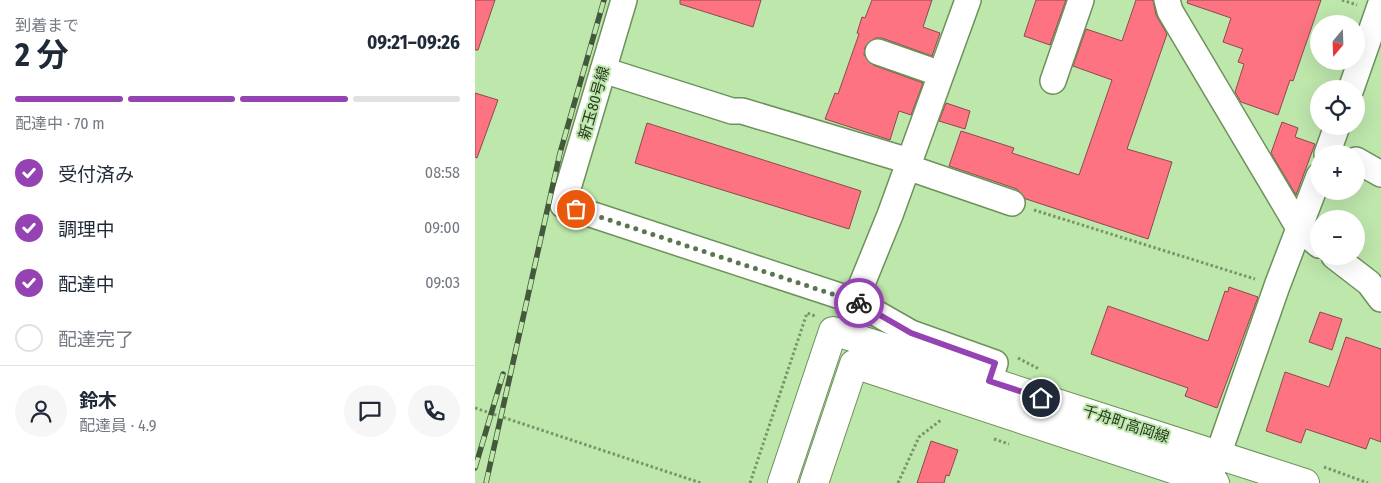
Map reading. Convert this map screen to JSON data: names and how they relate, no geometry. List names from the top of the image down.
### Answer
{
  "streets": {
    "street": ["新玉80号線", "千舟町高岡線"]
  },
  "north": "bottom",
  "page": {
    "heading": ["2 分", "到着まで", "09:21–09:26"],
    "panel": ["鈴木", "配達員 · 4.9"],
    "map_buttons": ["+", "−"],
    "bar": "配達中 · 70 m",
    "list": [
      ["受付済み", "08:58"],
      ["調理中", "09:00"],
      ["配達中", "09:03"],
      "配達完了"
    ]
  }
}
